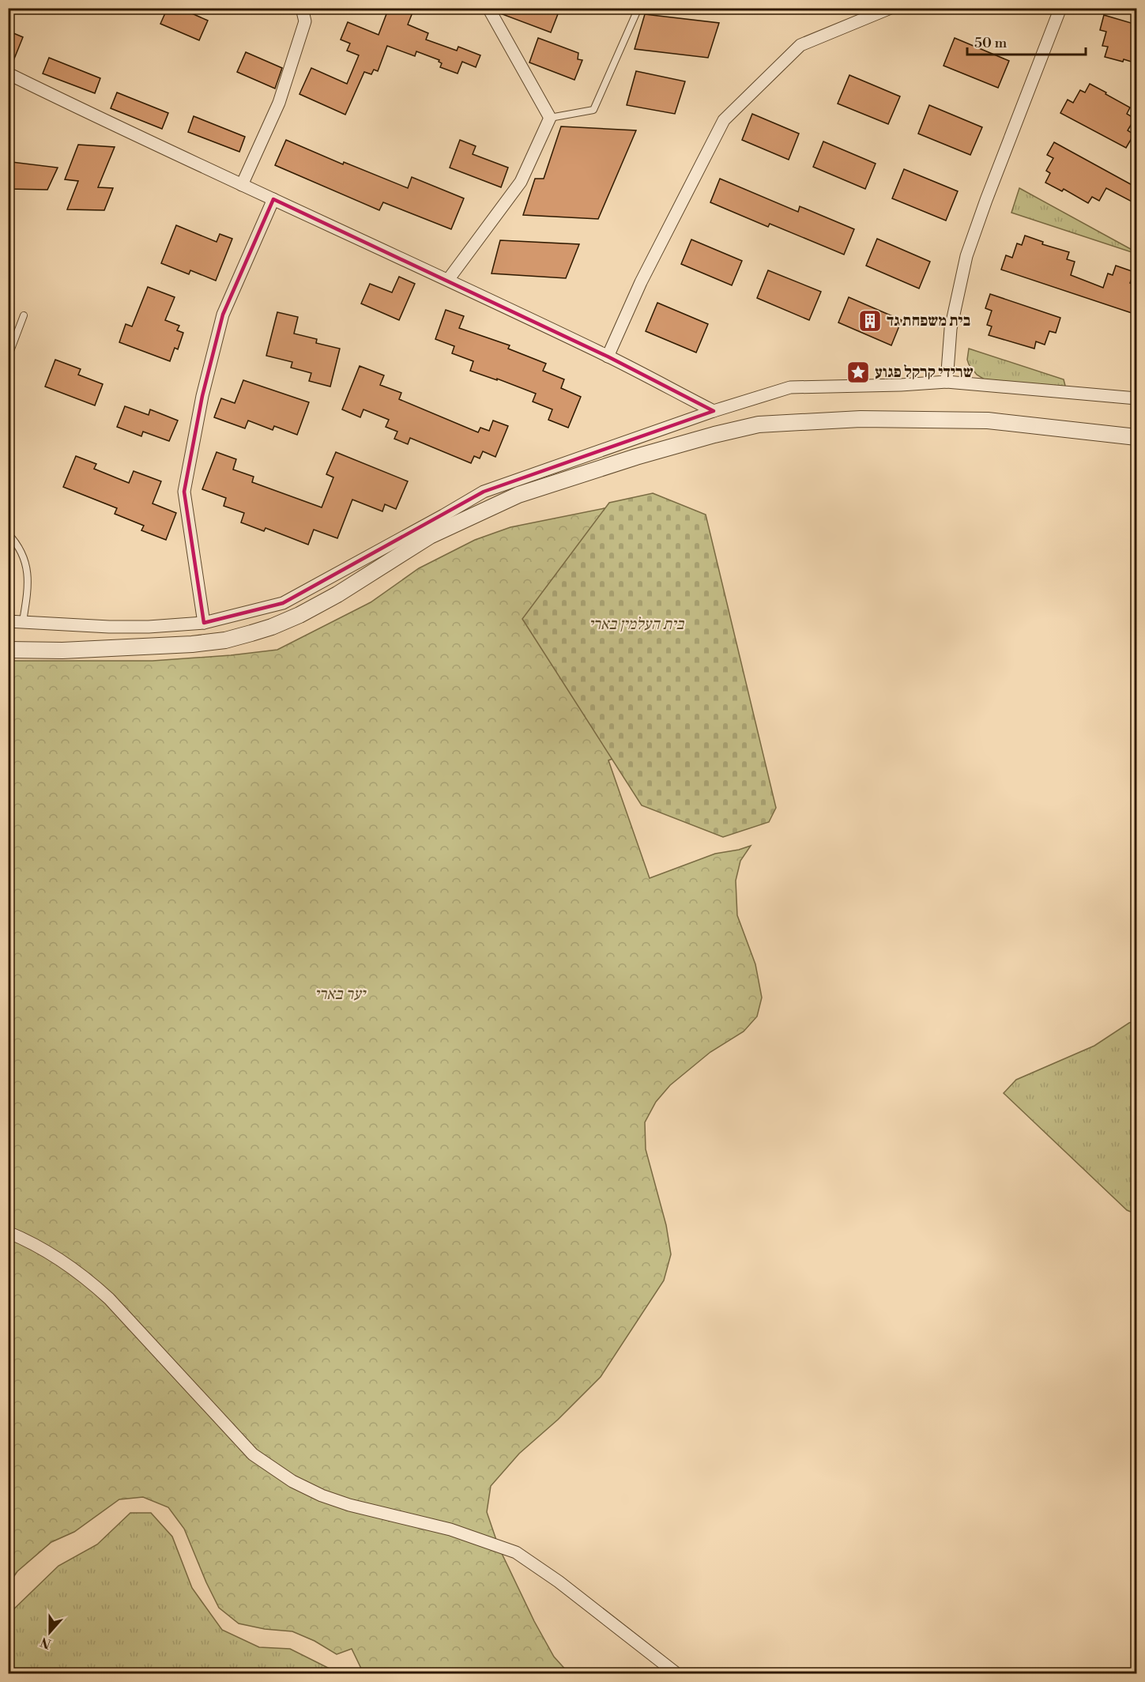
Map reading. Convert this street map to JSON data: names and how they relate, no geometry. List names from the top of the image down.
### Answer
{
  "parks": ["בית העלמין בארי", "יער בארי"],
  "places": {
    "building": ["בית משפחת גד"],
    "place": ["שרידי קרקל פגוע"]
  },
  "scale_bar": "50 m",
  "north": "bottom"
}
